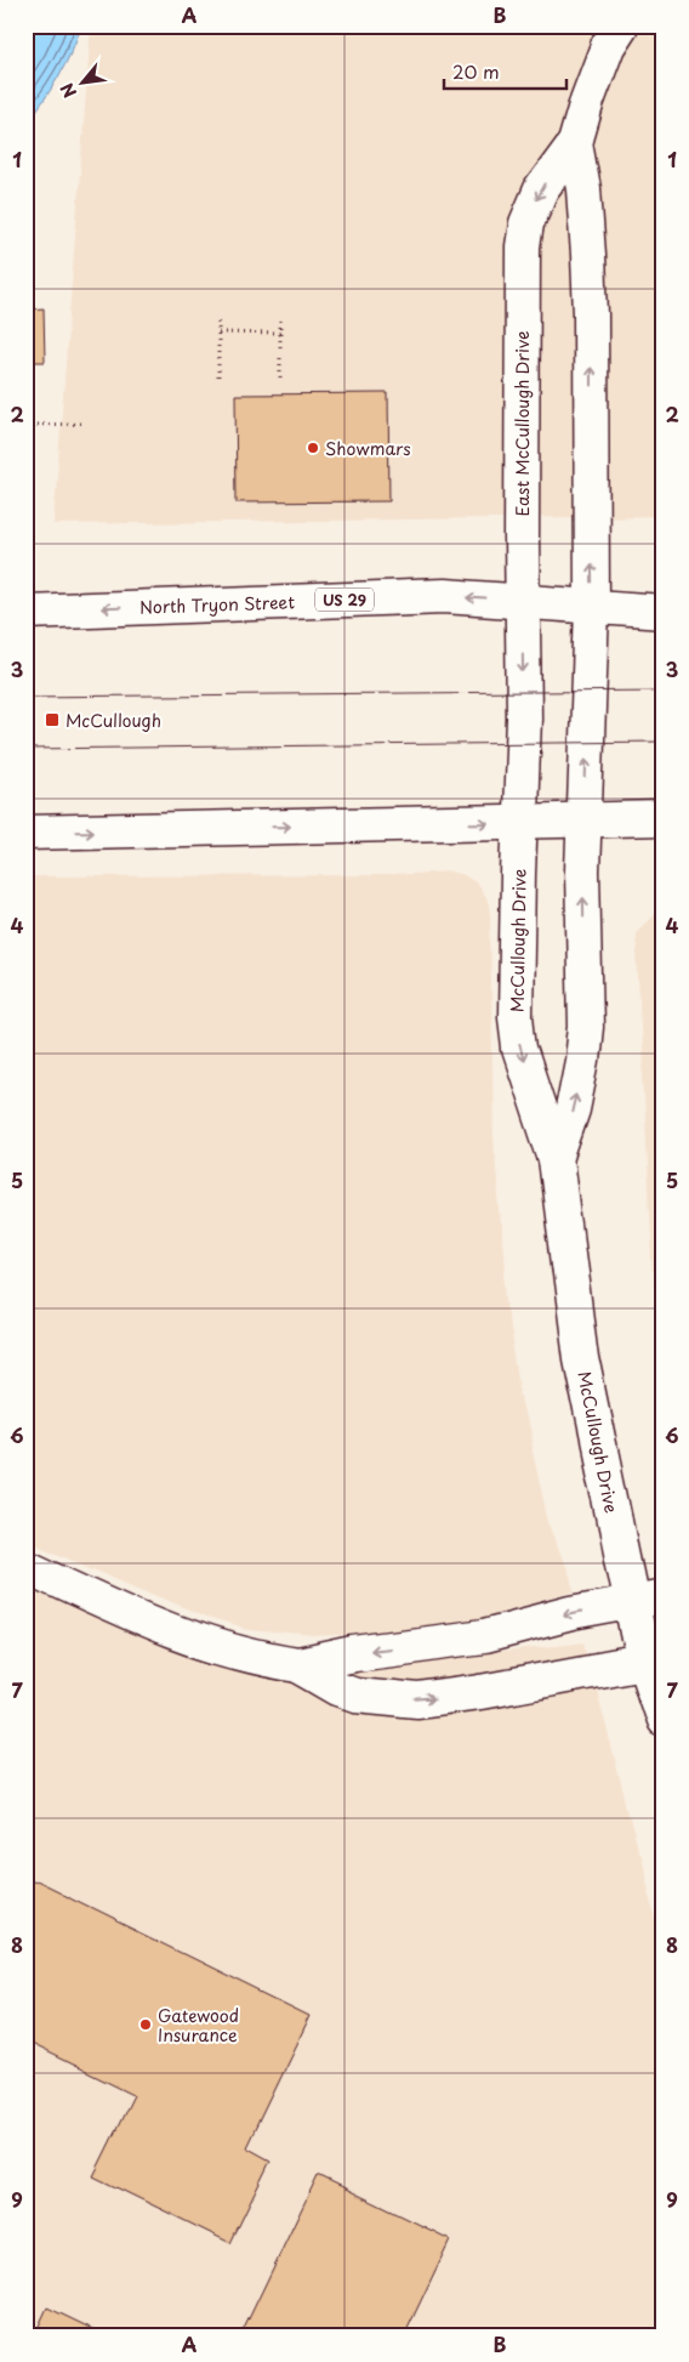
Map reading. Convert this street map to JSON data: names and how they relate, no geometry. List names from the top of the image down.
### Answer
{
  "streets": {
    "street": [
      "East McCullough Drive",
      "US 29",
      "North Tryon Street",
      "McCullough Drive"
    ]
  },
  "crossings": [
    ["East McCullough Drive", "North Tryon Street"],
    ["East McCullough Drive", "McCullough Drive"]
  ],
  "places": {
    "other": ["Showmars", "Gatewood Insurance"],
    "transit": ["McCullough"]
  },
  "scale_bar": "20 m",
  "north": "bottom left",
  "grid": {
    "columns": ["A", "B"],
    "rows": [
      "1",
      "2",
      "3",
      "4",
      "5",
      "6",
      "7",
      "8",
      "9"
    ]
  }
}
